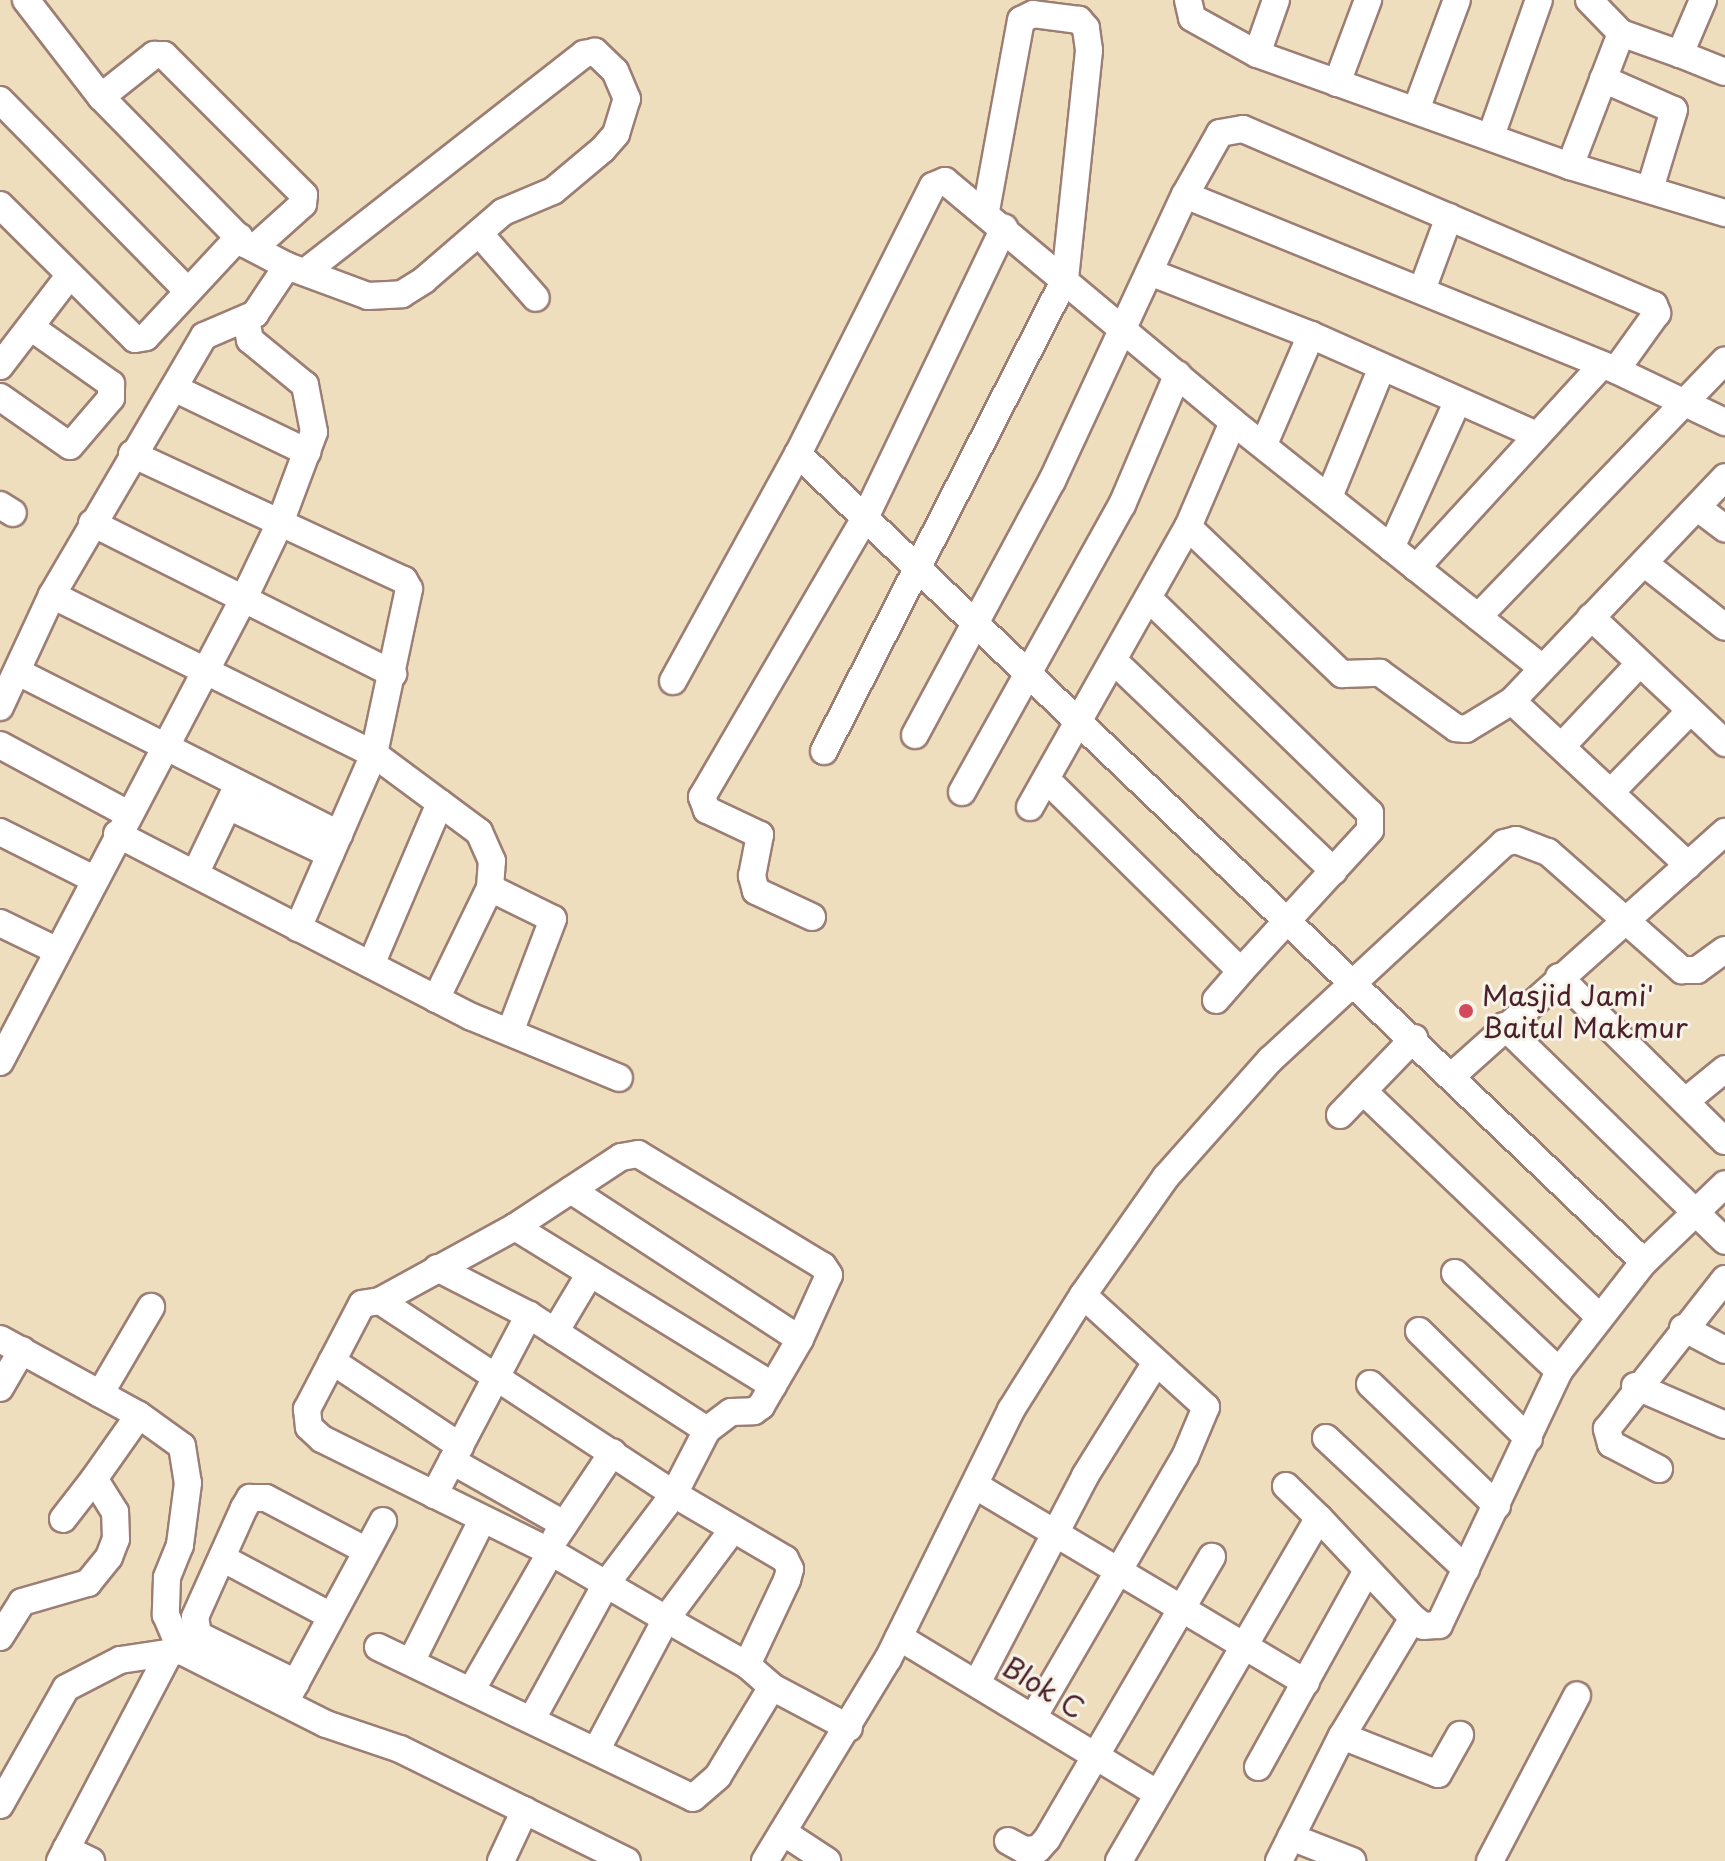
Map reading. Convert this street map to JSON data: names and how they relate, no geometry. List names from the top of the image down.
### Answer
{
  "streets": {
    "street": ["Blok C"]
  },
  "places": ["Masjid Jami' Baitul Makmur"]
}
